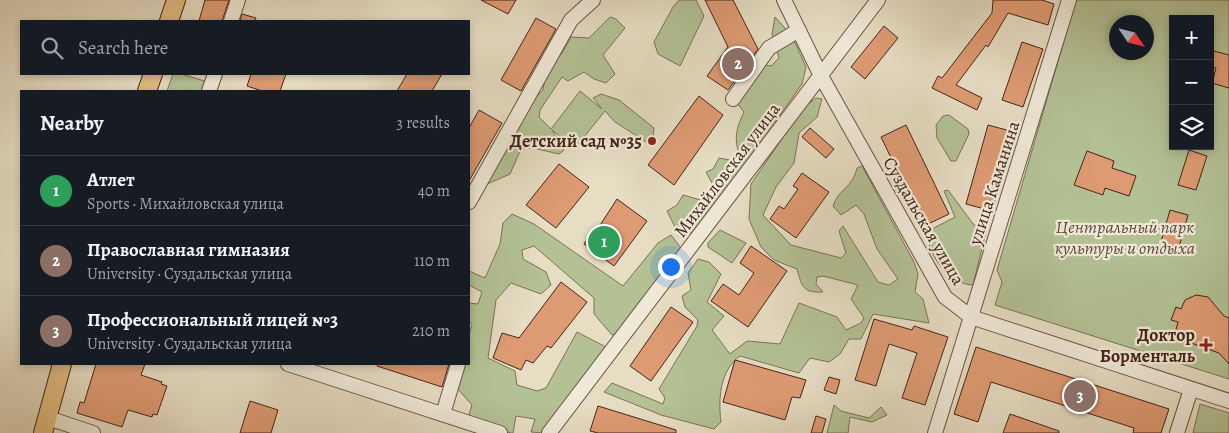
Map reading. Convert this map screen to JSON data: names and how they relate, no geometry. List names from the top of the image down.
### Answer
{
  "streets": {
    "street": ["Михайловская улица", "улица Каманина", "Суздальская улица"]
  },
  "crossings": [
    ["Михайловская улица", "Суздальская улица"],
    ["улица Каманина", "Суздальская улица"]
  ],
  "parks": ["Центральный парк культуры и отдыха"],
  "places": {
    "other": ["Детский сад №35"],
    "health": ["Доктор Борменталь"]
  },
  "north": "bottom right",
  "page": {
    "map_buttons": ["+", "−"],
    "search": "Search here",
    "pins": ["2", "1", "3"],
    "heading": ["Nearby", "3 results"],
    "list": [
      {
        "mark": "1",
        "name": "Атлет",
        "note": "Sports · Михайловская улица",
        "value": "40 m"
      },
      {
        "mark": "2",
        "name": "Православная гимназия",
        "note": "University · Суздальская улица",
        "value": "110 m"
      },
      {
        "mark": "3",
        "name": "Профессиональный лицей №3",
        "note": "University · Суздальская улица",
        "value": "210 m"
      }
    ]
  }
}
